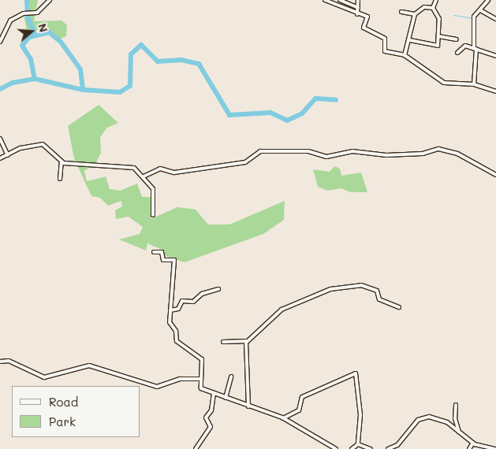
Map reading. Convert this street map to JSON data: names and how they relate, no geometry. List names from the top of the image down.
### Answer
{
  "legend": ["Road", "Park"],
  "north": "right"
}
